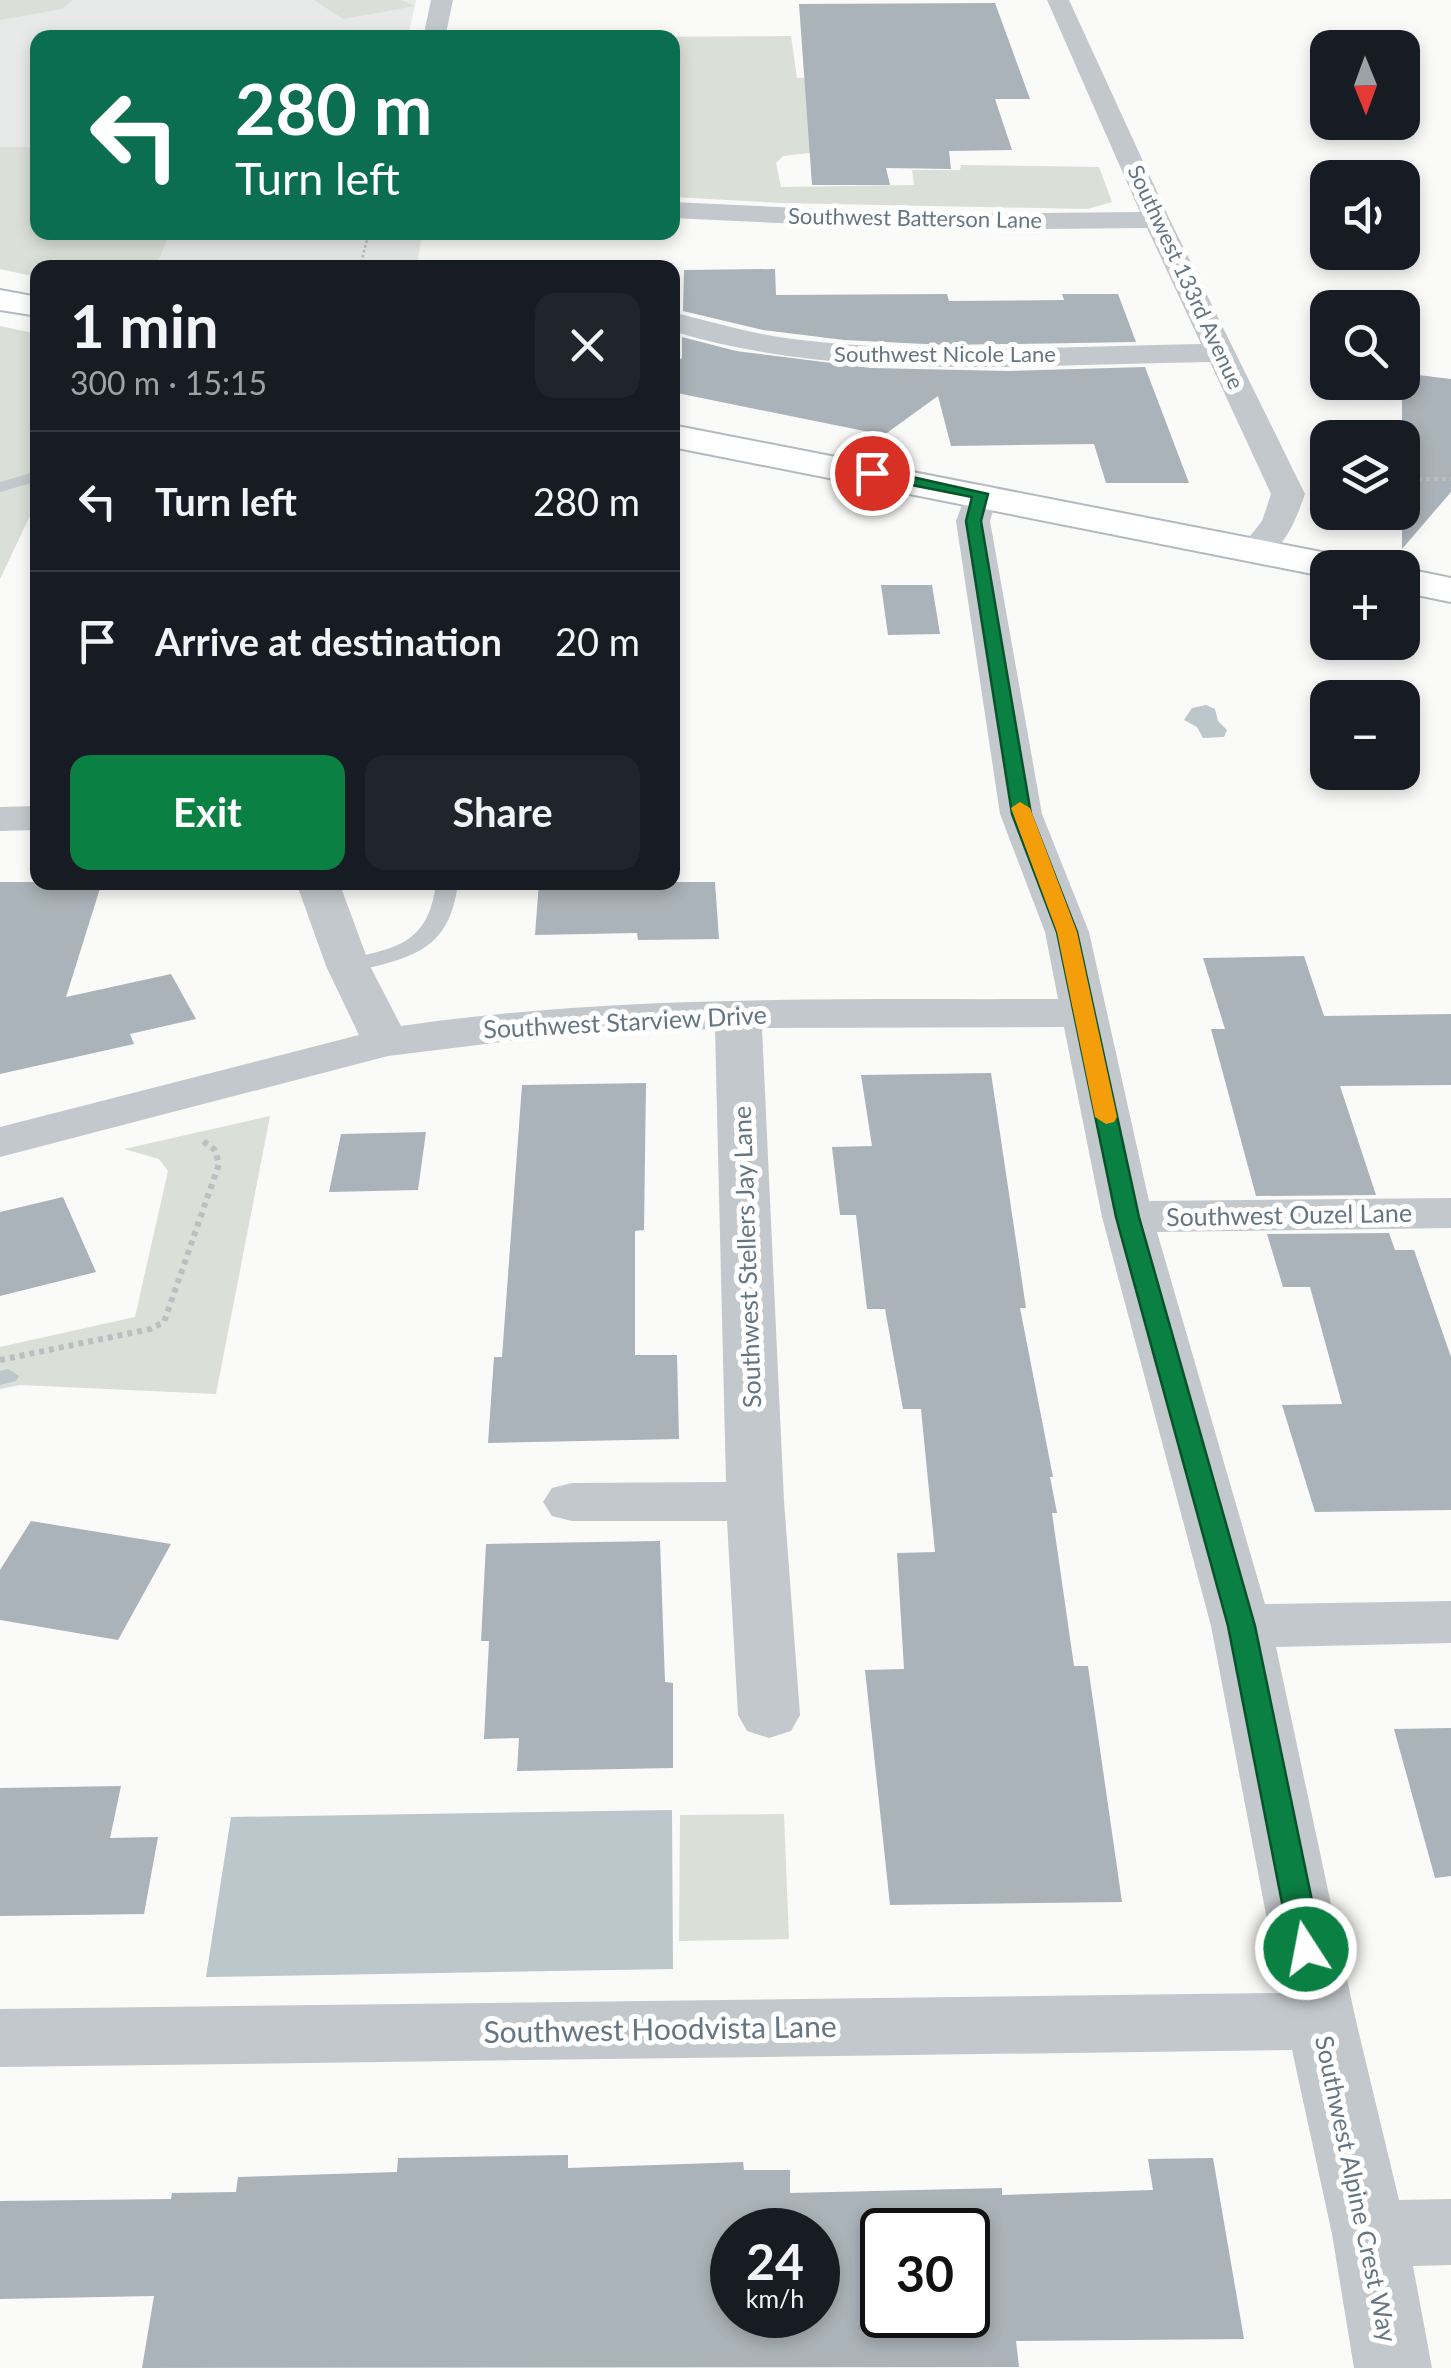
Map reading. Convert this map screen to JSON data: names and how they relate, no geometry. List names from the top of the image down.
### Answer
{
  "streets": {
    "street": [
      "Southwest Batterson Lane",
      "Southwest 133rd Avenue",
      "Southwest Nicole Lane",
      "Southwest Starview Drive",
      "Southwest Ouzel Lane",
      "Southwest Stellers Jay Lane",
      "Southwest Hoodvista Lane",
      "Southwest Alpine Crest Way"
    ]
  },
  "crossings": [
    ["Southwest Batterson Lane", "Southwest 133rd Avenue"],
    ["Southwest 133rd Avenue", "Southwest Nicole Lane"],
    ["Southwest Starview Drive", "Southwest Stellers Jay Lane"],
    ["Southwest Starview Drive", "Southwest Alpine Crest Way"],
    ["Southwest Ouzel Lane", "Southwest Alpine Crest Way"],
    ["Southwest Hoodvista Lane", "Southwest Alpine Crest Way"]
  ],
  "north": "bottom",
  "page": {
    "map_buttons": ["+", "−"],
    "turn": ["280 m", "Turn left"],
    "heading": ["1 min", "300 m · 15:15"],
    "list": [
      {
        "name": "Turn left",
        "value": "280 m"
      },
      {
        "name": "Arrive at destination",
        "value": "20 m"
      }
    ],
    "buttons": ["Exit", "Share"],
    "speed": "24 km/h",
    "limit": "30"
  }
}
